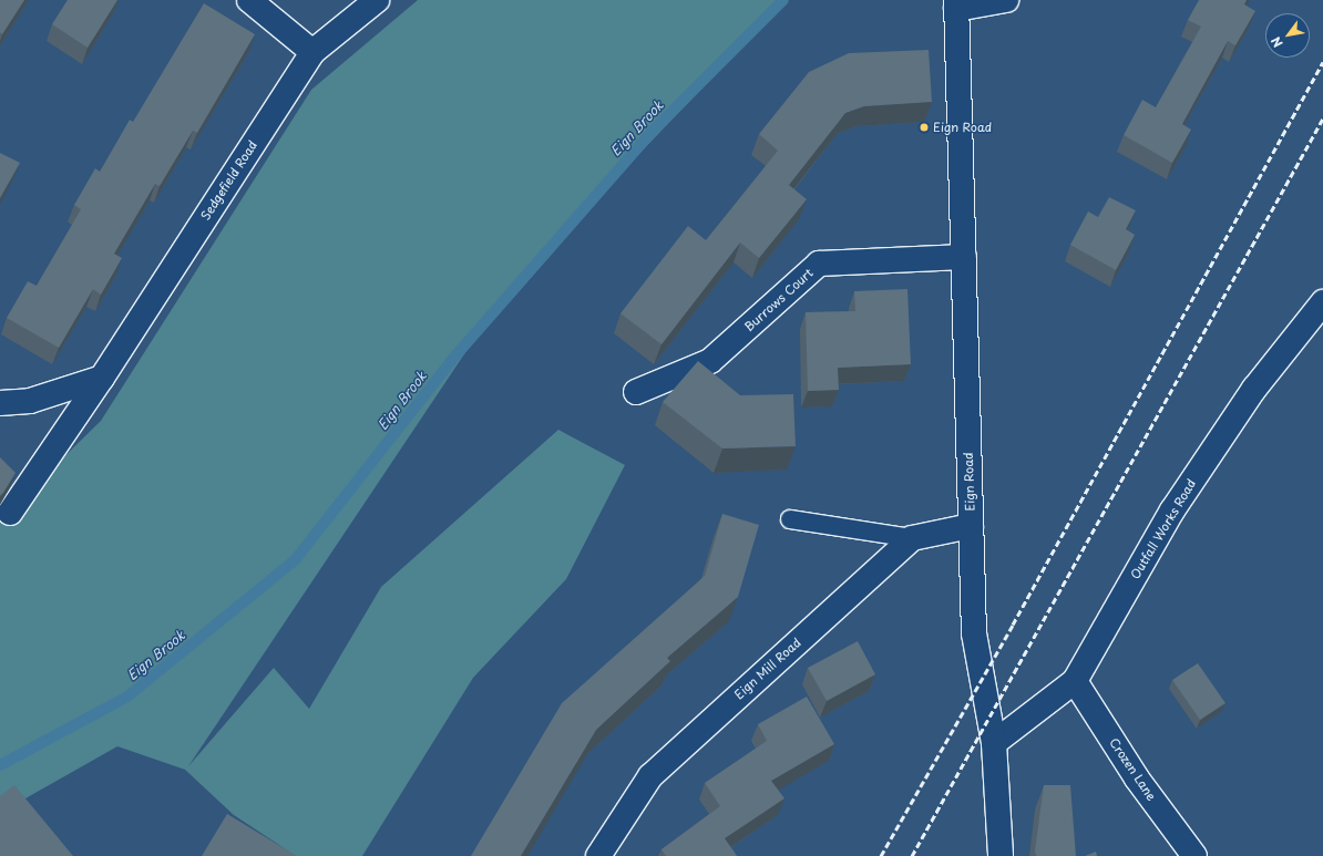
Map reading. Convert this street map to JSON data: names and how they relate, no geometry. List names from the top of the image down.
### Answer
{
  "streets": {
    "street": [
      "Sedgefield Road",
      "Burrows Court",
      "Eign Road",
      "Outfall Works Road",
      "Eign Mill Road",
      "Crozen Lane"
    ]
  },
  "crossings": [
    ["Burrows Court", "Eign Road"],
    ["Eign Road", "Outfall Works Road"],
    ["Outfall Works Road", "Crozen Lane"]
  ],
  "water": ["Eign Brook"],
  "places": ["Eign Road"],
  "north": "bottom left"
}
